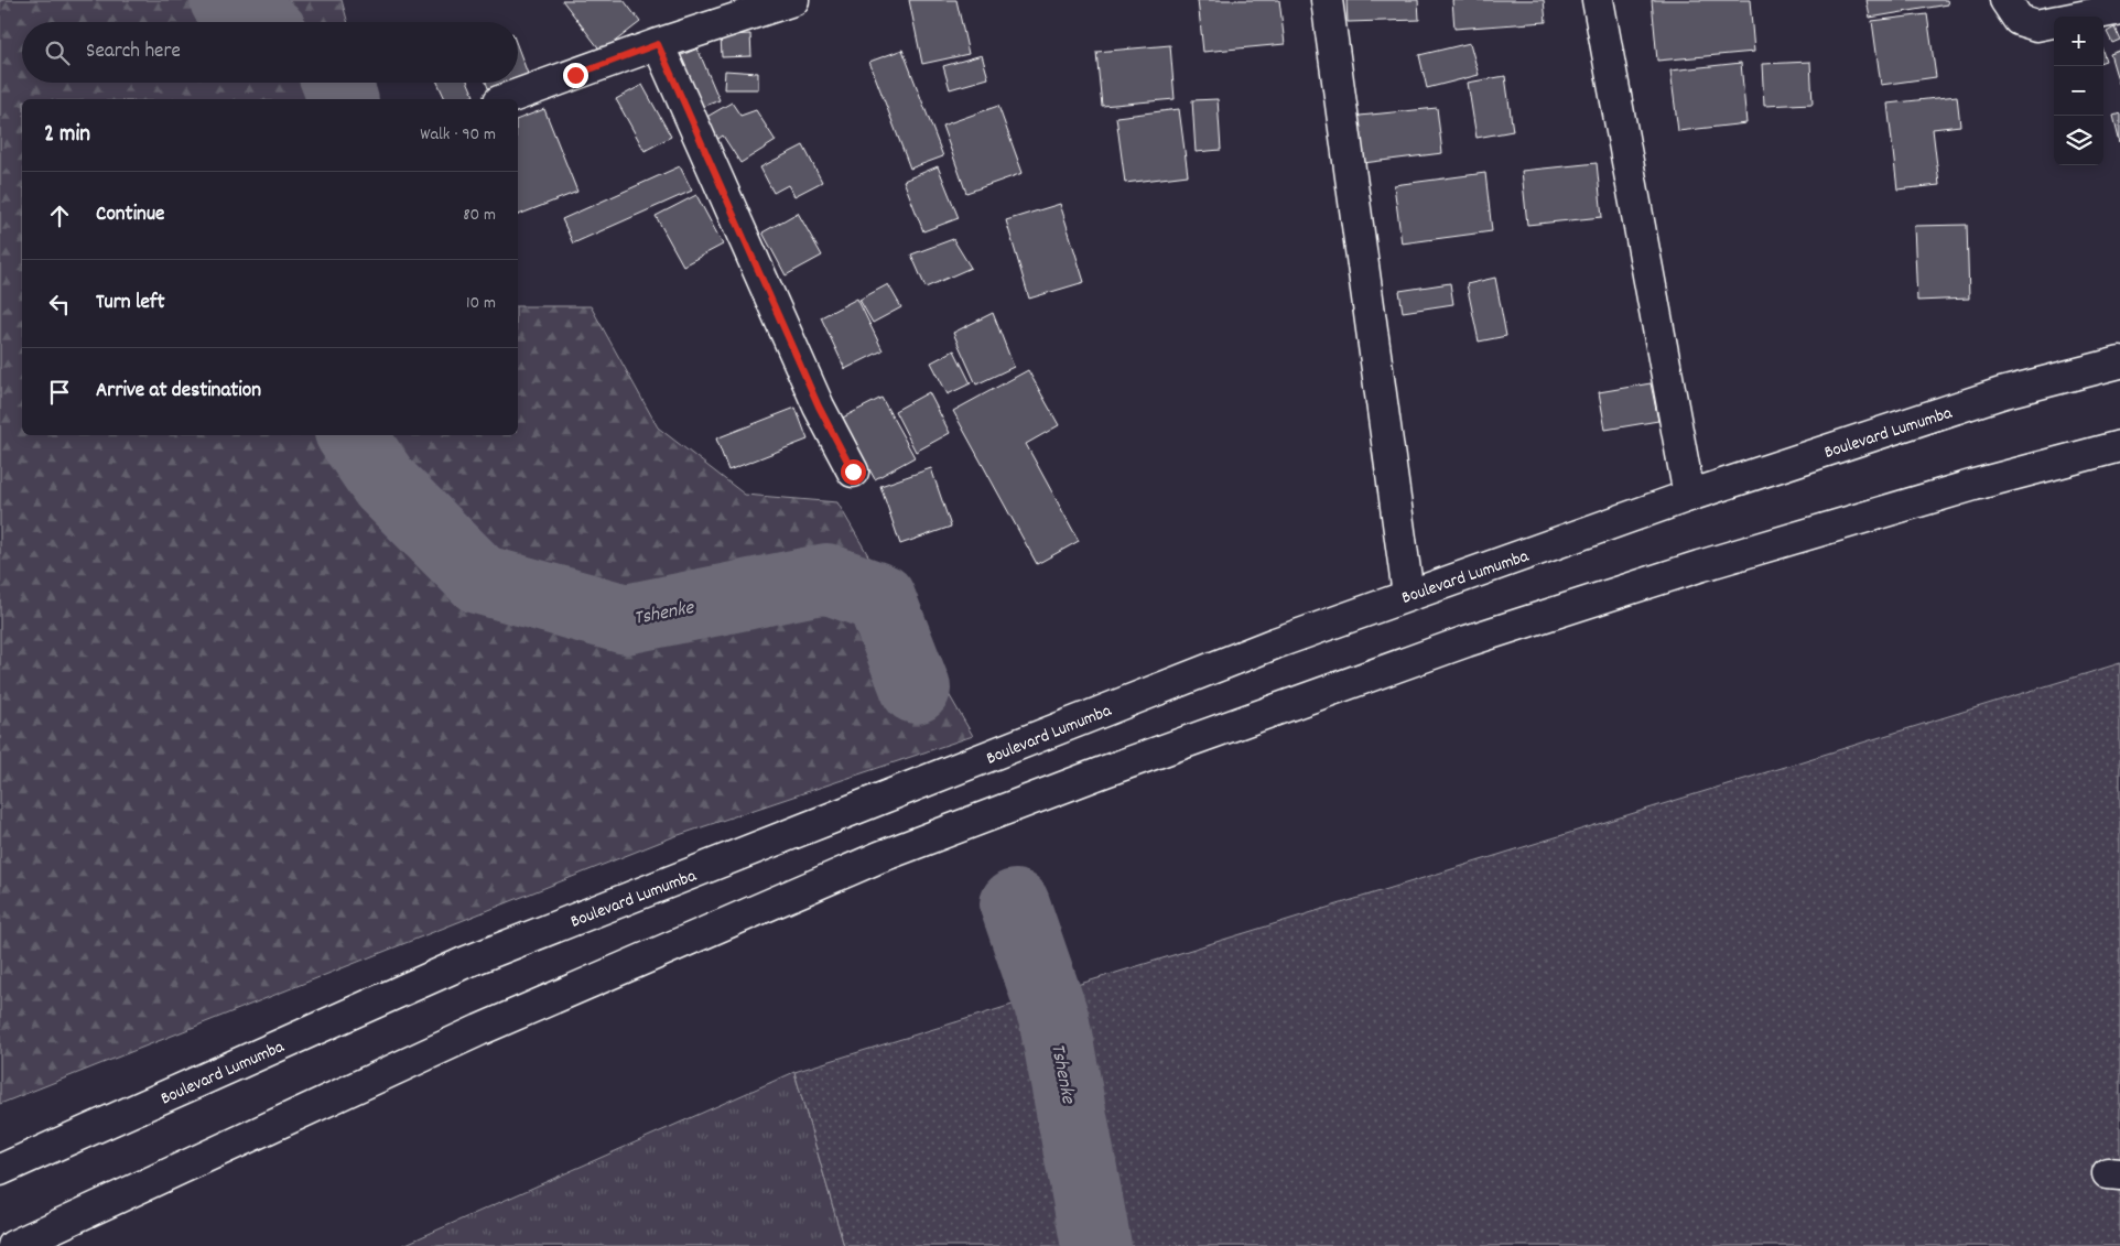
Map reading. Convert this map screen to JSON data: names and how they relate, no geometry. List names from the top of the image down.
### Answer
{
  "streets": {
    "main road": ["Boulevard Lumumba"]
  },
  "water": ["Tshenke"],
  "page": {
    "map_buttons": ["+", "−"],
    "search": "Search here",
    "heading": ["2 min", "Walk · 90 m"],
    "list": [
      ["Continue", "80 m"],
      ["Turn left", "10 m"],
      "Arrive at destination"
    ]
  }
}
